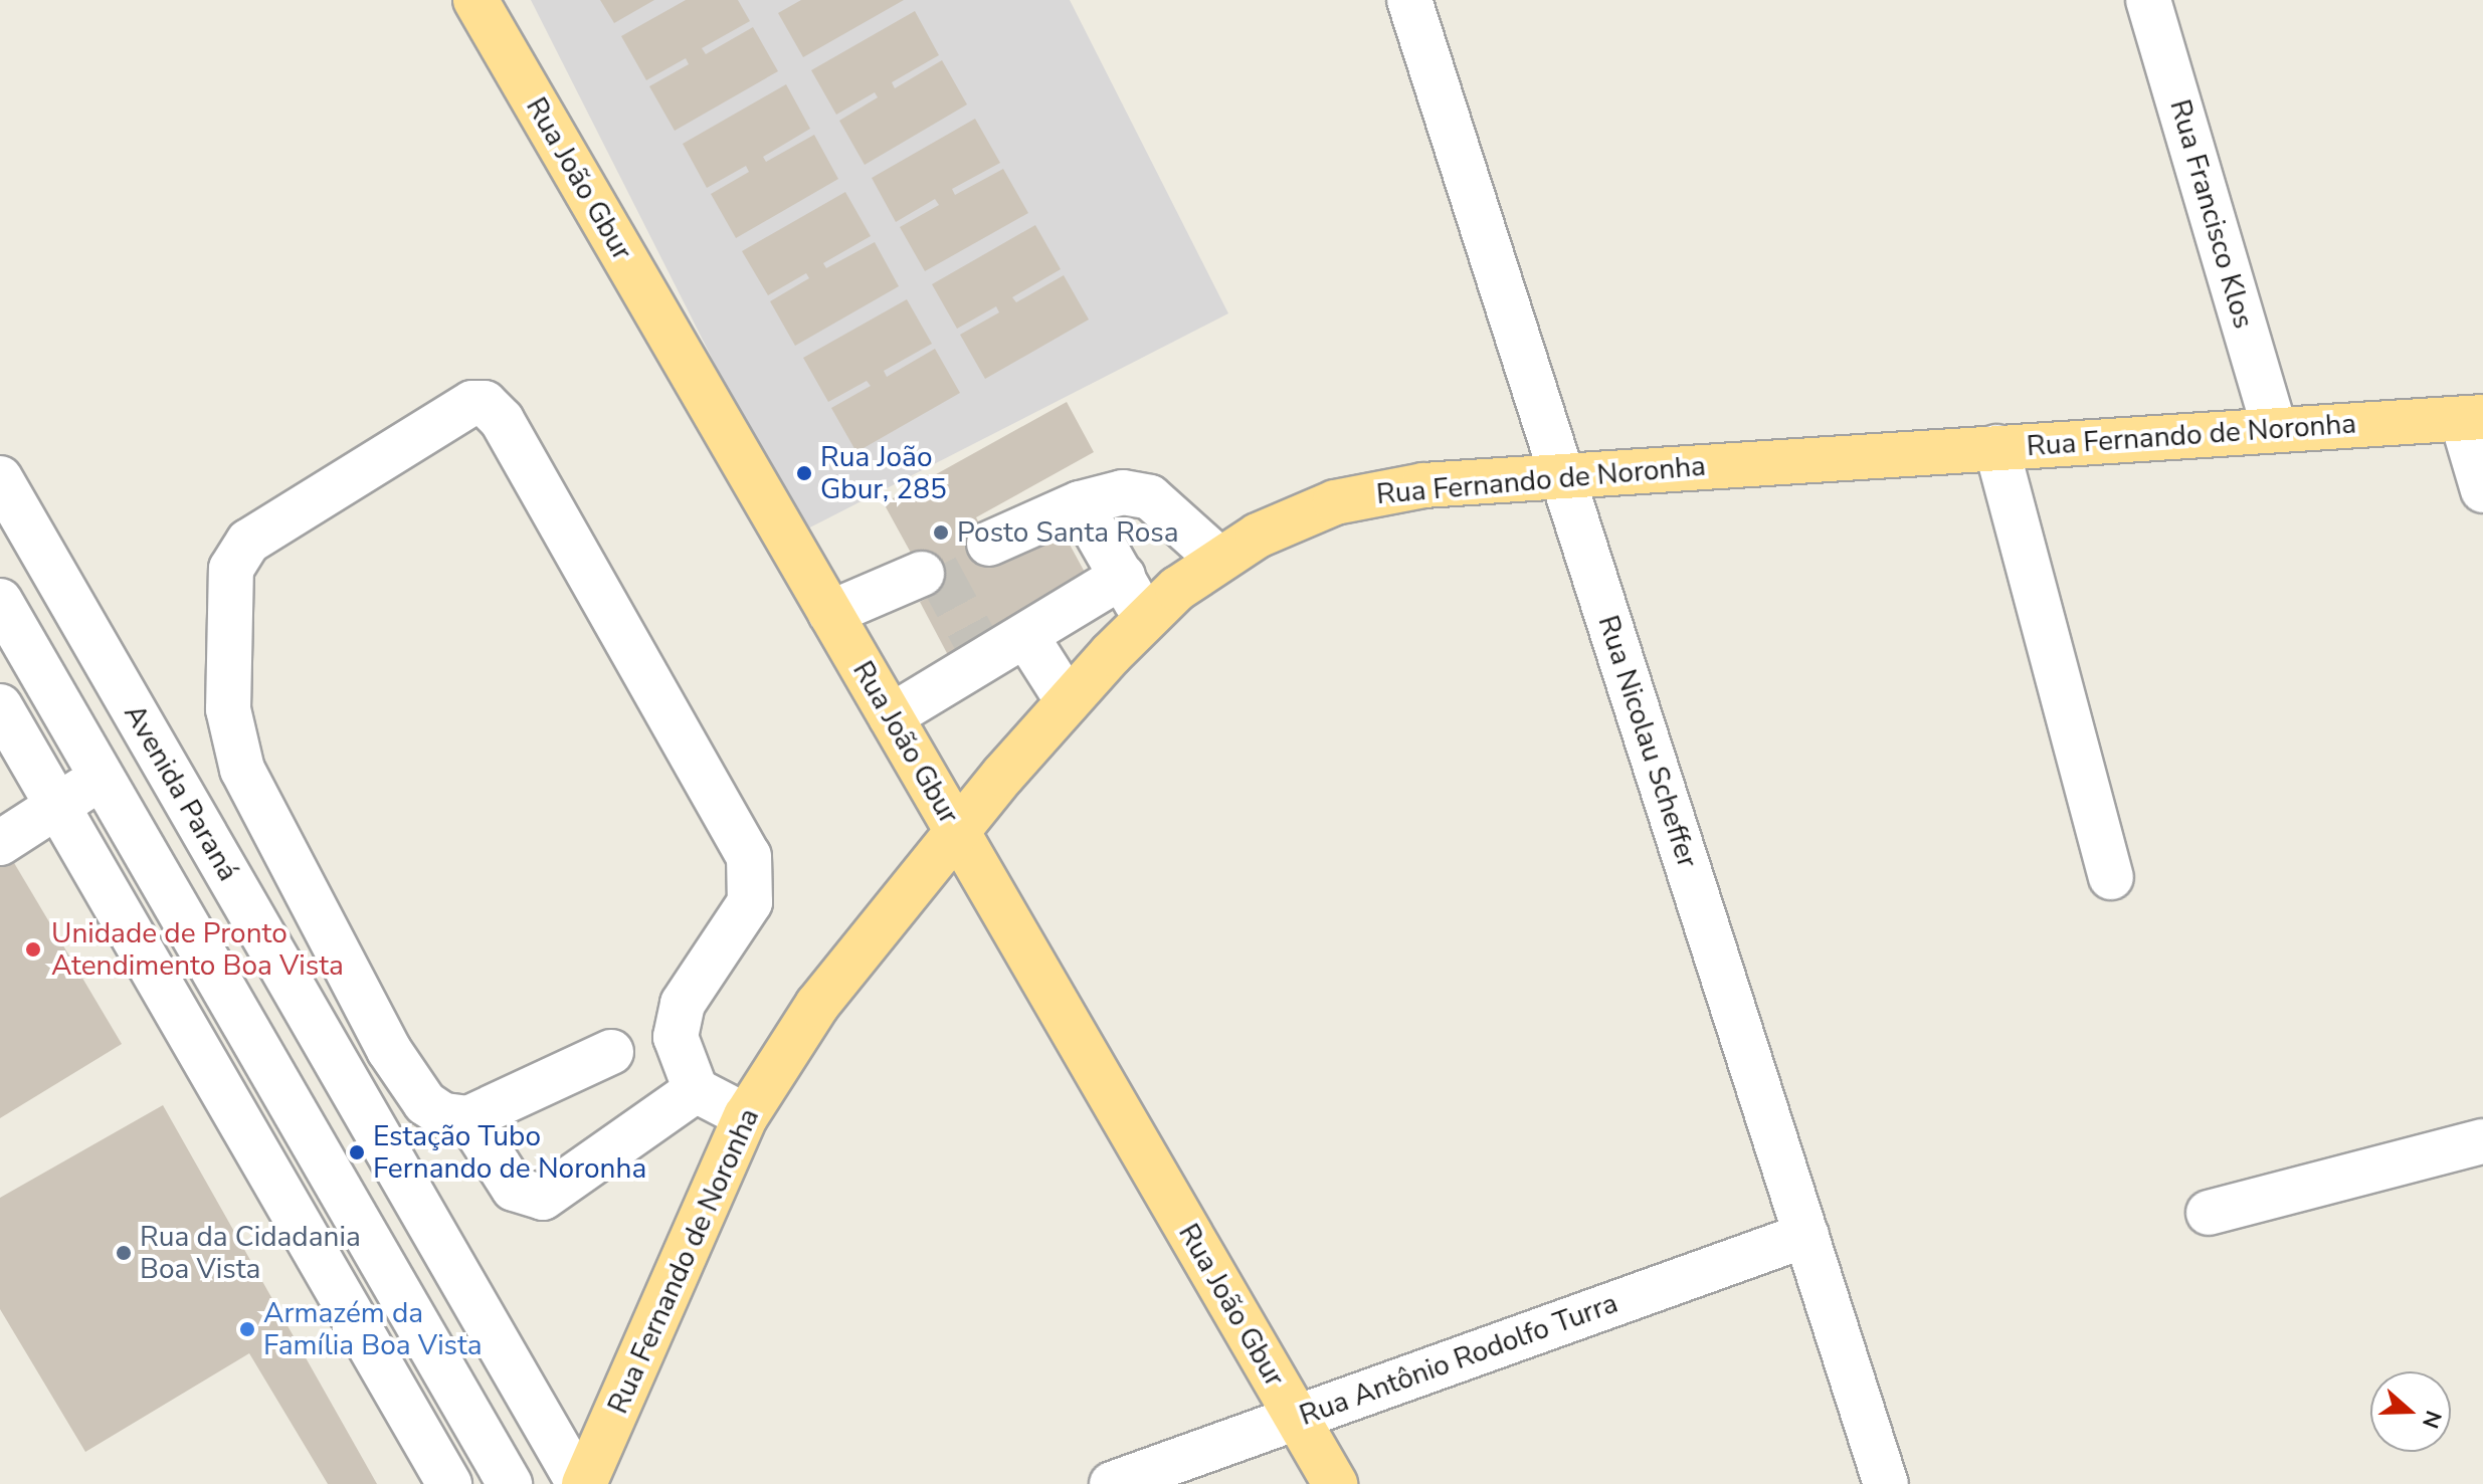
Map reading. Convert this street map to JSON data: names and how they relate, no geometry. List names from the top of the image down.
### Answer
{
  "streets": {
    "main road": ["Rua João Gbur", "Rua Fernando de Noronha"],
    "street": [
      "Rua Francisco Klos",
      "Rua Nicolau Scheffer",
      "Avenida Paraná",
      "Rua Antônio Rodolfo Turra"
    ]
  },
  "crossings": [
    ["Rua João Gbur", "Rua Fernando de Noronha"],
    ["Rua João Gbur", "Rua Antônio Rodolfo Turra"],
    ["Rua Francisco Klos", "Rua Fernando de Noronha"],
    ["Rua Fernando de Noronha", "Rua Nicolau Scheffer"],
    ["Rua Fernando de Noronha", "Avenida Paraná"],
    ["Rua Nicolau Scheffer", "Rua Antônio Rodolfo Turra"]
  ],
  "places": [
    "Rua João Gbur, 285",
    "Posto Santa Rosa",
    "Unidade de Pronto Atendimento Boa Vista",
    "Estação Tubo Fernando de Noronha",
    "Rua da Cidadania Boa Vista",
    "Armazém da Família Boa Vista"
  ],
  "north": "right"
}
